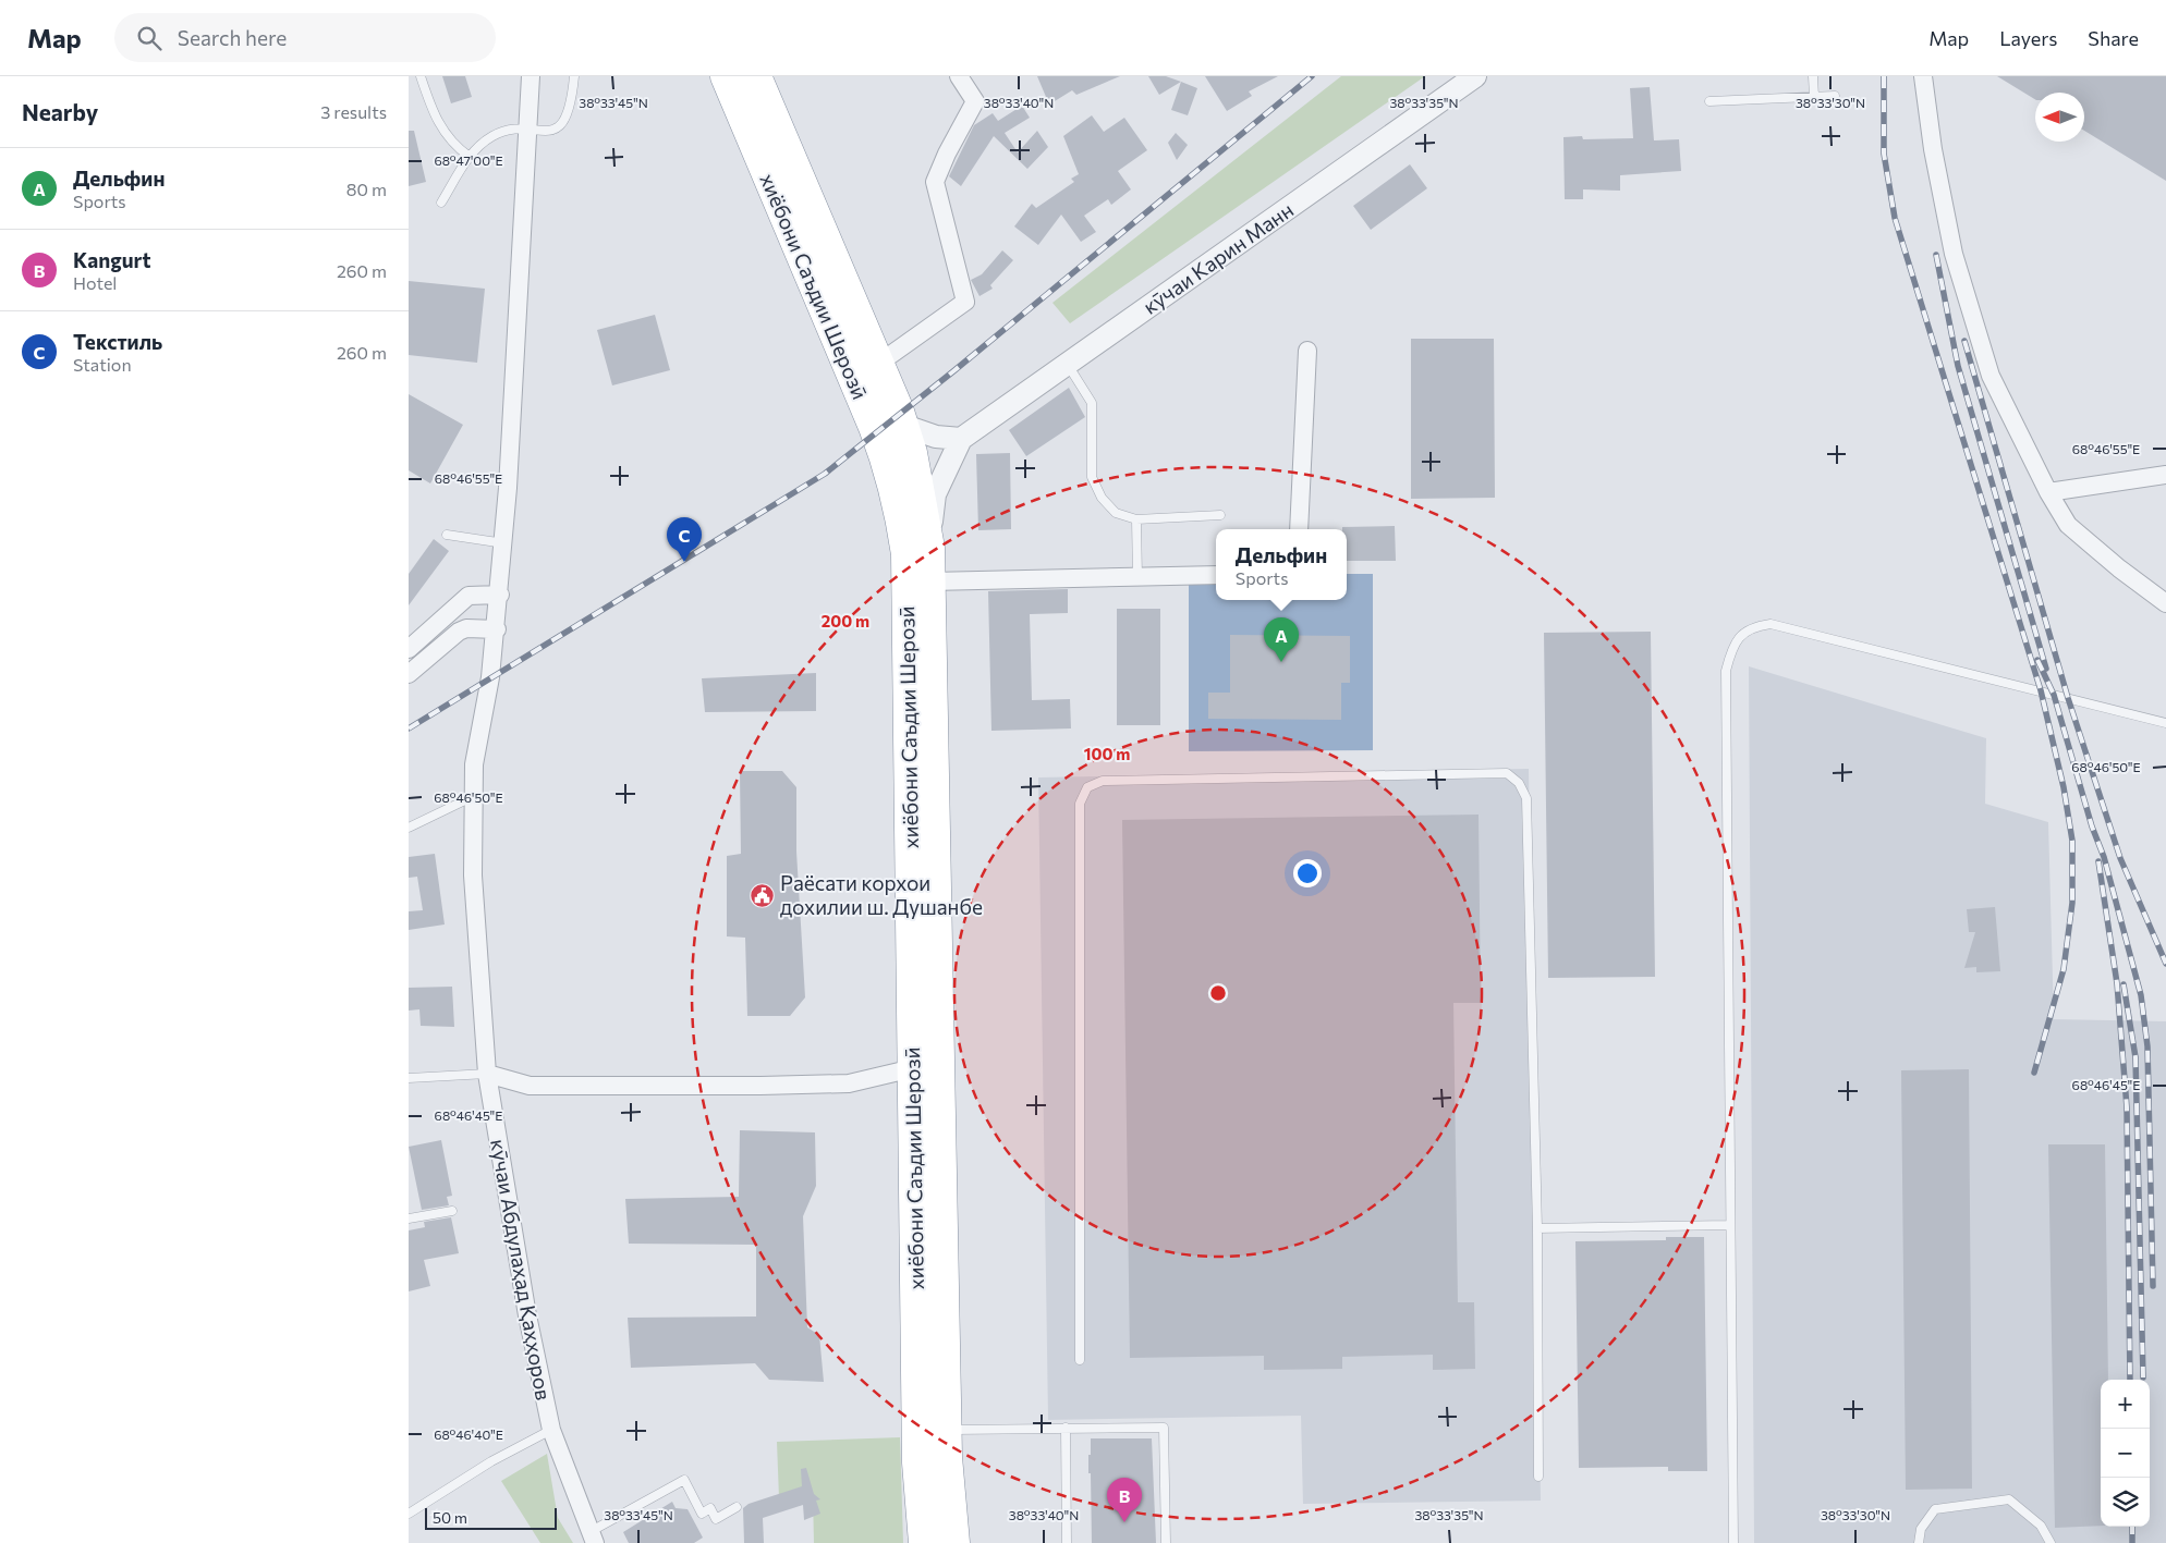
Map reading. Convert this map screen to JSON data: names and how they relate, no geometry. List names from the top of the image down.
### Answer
{
  "streets": {
    "highway": ["хиёбони Саъдии Шерозӣ"],
    "street": ["кӯчаи Карин Манн", "кӯчаи Абдулаҳад Қаҳҳоров"]
  },
  "crossings": [
    ["кӯчаи Карин Манн", "хиёбони Саъдии Шерозӣ"]
  ],
  "places": {
    "public building": ["Раёсати корхои дохилии ш. Душанбе"]
  },
  "scale_bar": "50 m",
  "north": "left",
  "page": {
    "header": "Map",
    "search": "Search here",
    "nav": ["Map", "Layers", "Share"],
    "heading": ["Nearby", "3 results"],
    "list": [
      {
        "mark": "A",
        "name": "Дельфин",
        "note": "Sports",
        "value": "80 m"
      },
      {
        "mark": "B",
        "name": "Kangurt",
        "note": "Hotel",
        "value": "260 m"
      },
      {
        "mark": "C",
        "name": "Текстиль",
        "note": "Station",
        "value": "260 m"
      }
    ],
    "pins": ["C", "A", "B"],
    "popup": ["Дельфин", "Sports"],
    "map_buttons": ["+", "−"],
    "scale": "50 m"
  },
  "coordinates": [
    "38°33'45\"N",
    "38°33'40\"N",
    "38°33'35\"N",
    "38°33'30\"N",
    "68°47'00\"E",
    "68°46'55\"E",
    "68°46'50\"E",
    "68°46'45\"E",
    "68°46'40\"E"
  ],
  "rings": ["200 m", "100 m"]
}
